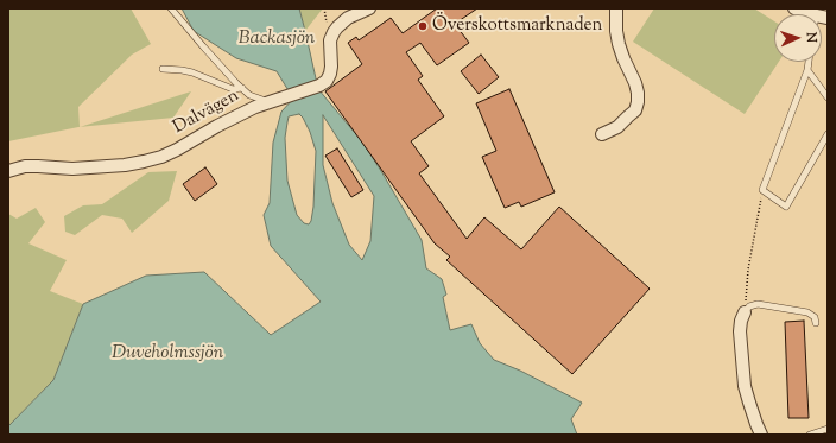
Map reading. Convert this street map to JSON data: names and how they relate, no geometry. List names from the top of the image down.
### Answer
{
  "streets": {
    "street": ["Dalvägen"]
  },
  "water": ["Backasjön", "Duveholmssjön"],
  "places": ["Överskottsmarknaden"],
  "north": "right"
}
